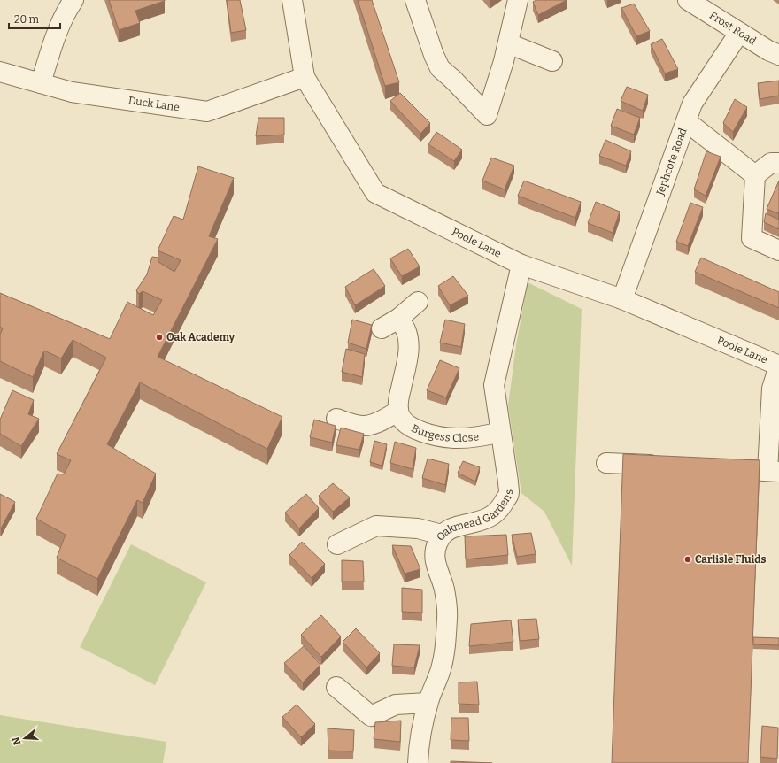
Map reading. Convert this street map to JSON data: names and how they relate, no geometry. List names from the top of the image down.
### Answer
{
  "streets": {
    "street": [
      "Frost Road",
      "Duck Lane",
      "Jephcote Road",
      "Poole Lane",
      "Burgess Close",
      "Oakmead Gardens"
    ]
  },
  "crossings": [
    ["Frost Road", "Jephcote Road"],
    ["Duck Lane", "Poole Lane"],
    ["Jephcote Road", "Poole Lane"],
    ["Poole Lane", "Oakmead Gardens"],
    ["Burgess Close", "Oakmead Gardens"]
  ],
  "places": ["Oak Academy", "Carlisle Fluids"],
  "scale_bar": "20 m",
  "north": "left"
}
